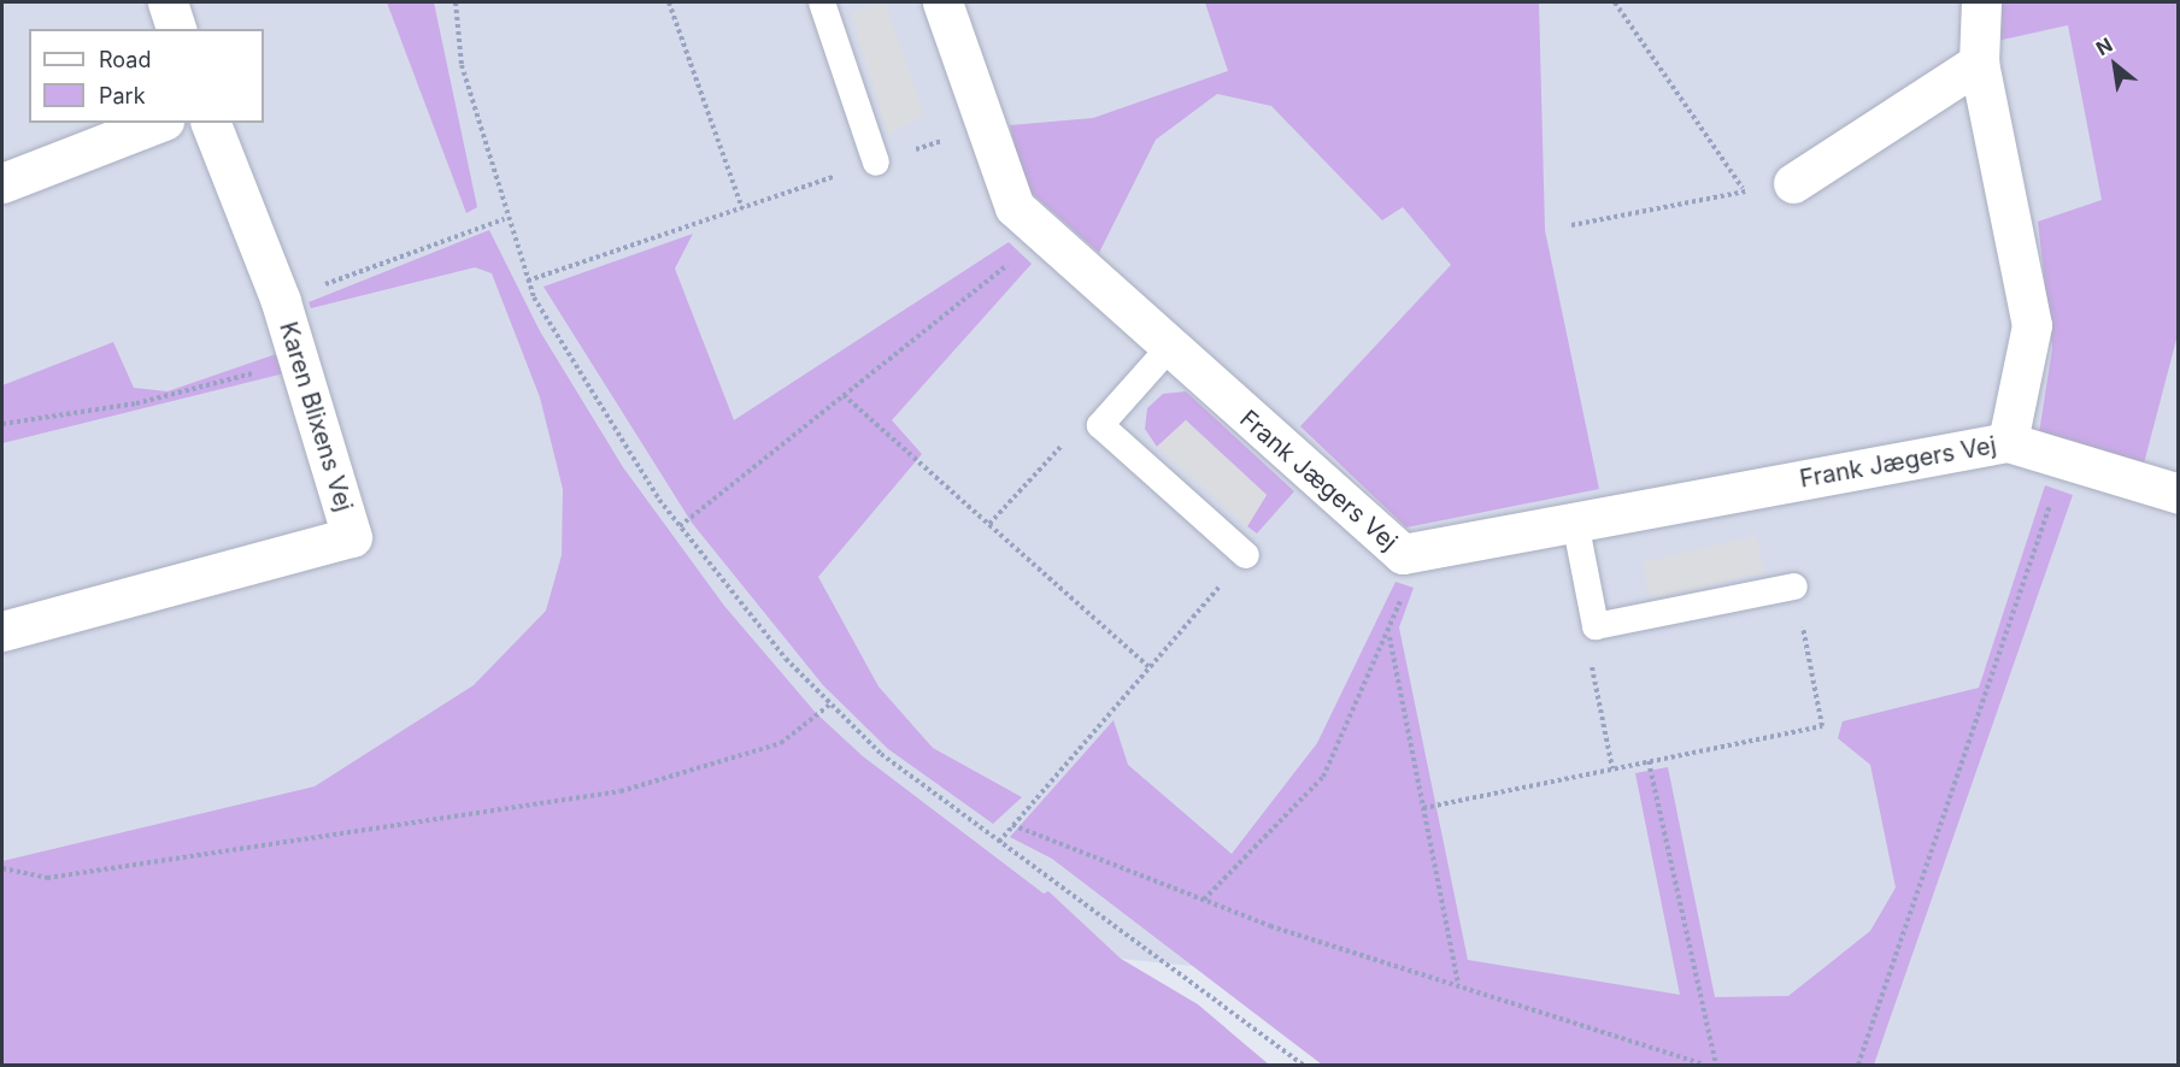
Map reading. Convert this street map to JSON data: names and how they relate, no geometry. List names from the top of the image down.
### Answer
{
  "streets": {
    "street": ["Karen Blixens Vej", "Frank Jægers Vej"]
  },
  "legend": ["Road", "Park"],
  "north": "top left"
}
